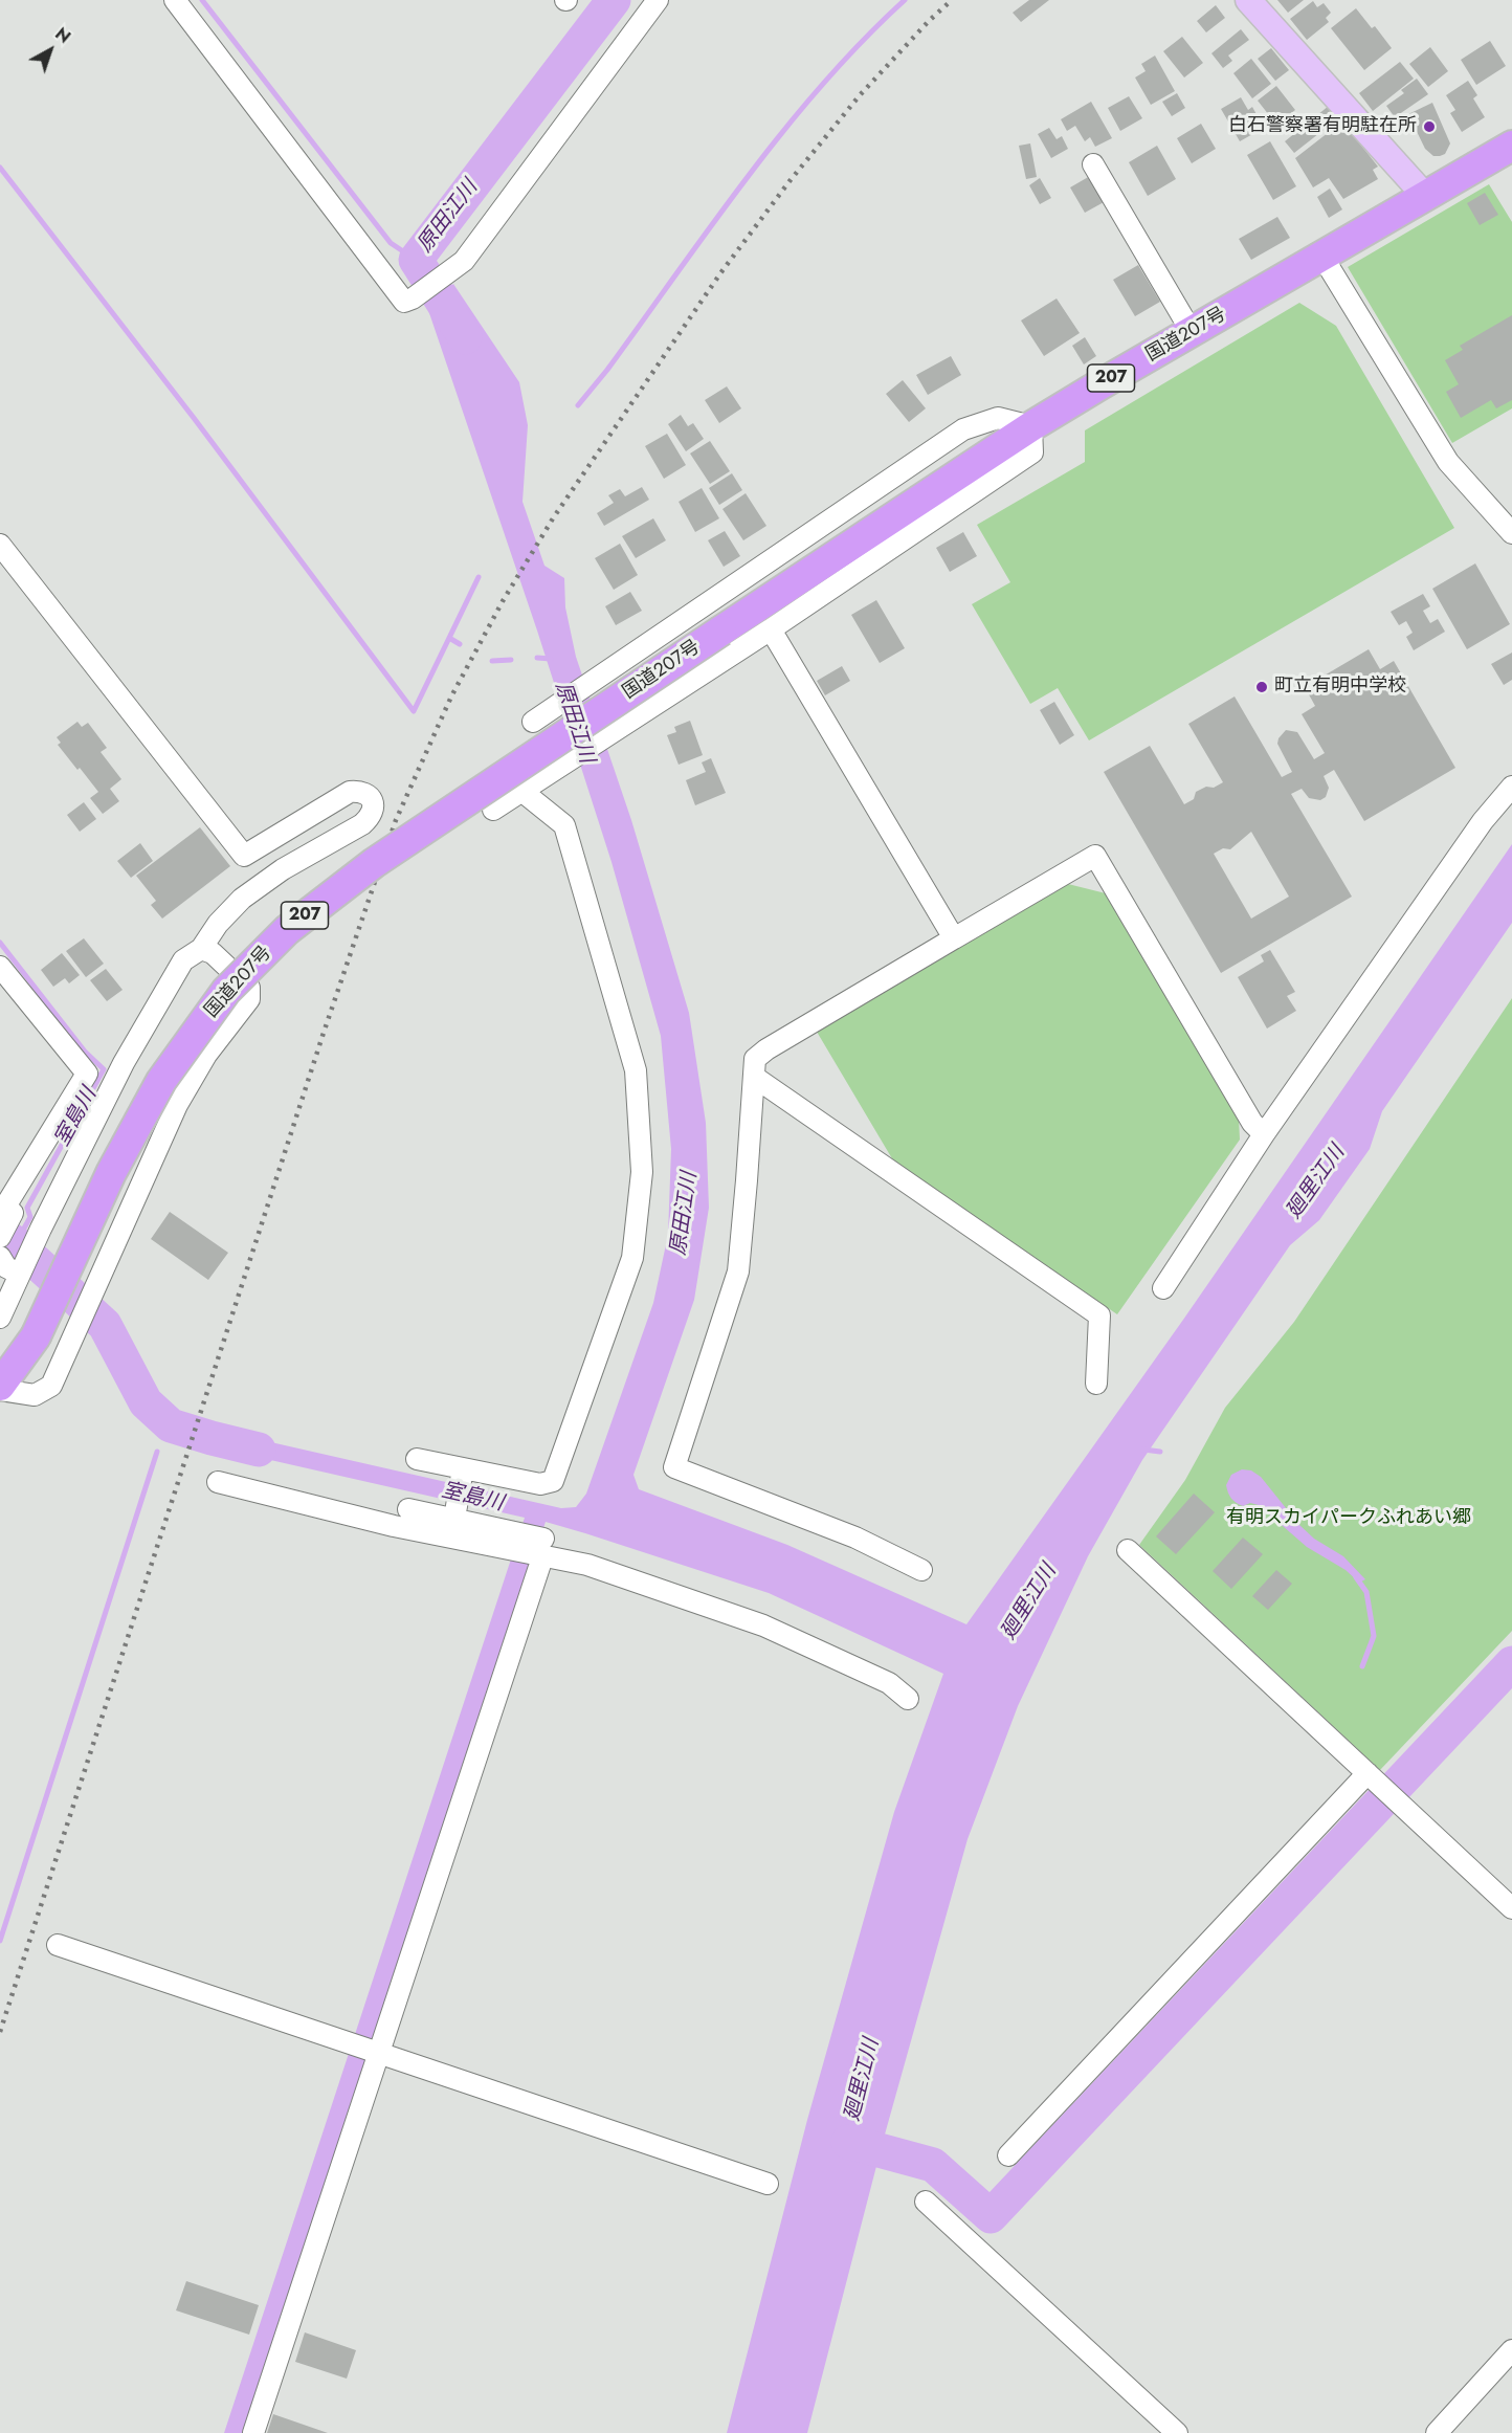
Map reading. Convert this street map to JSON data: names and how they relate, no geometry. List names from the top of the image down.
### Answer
{
  "streets": {
    "highway": ["国道207号", "207"]
  },
  "water": ["原田江川", "室島川", "廻里江川"],
  "parks": ["有明スカイパークふれあい郷"],
  "places": ["白石警察署有明駐在所", "町立有明中学校"],
  "north": "top right"
}
